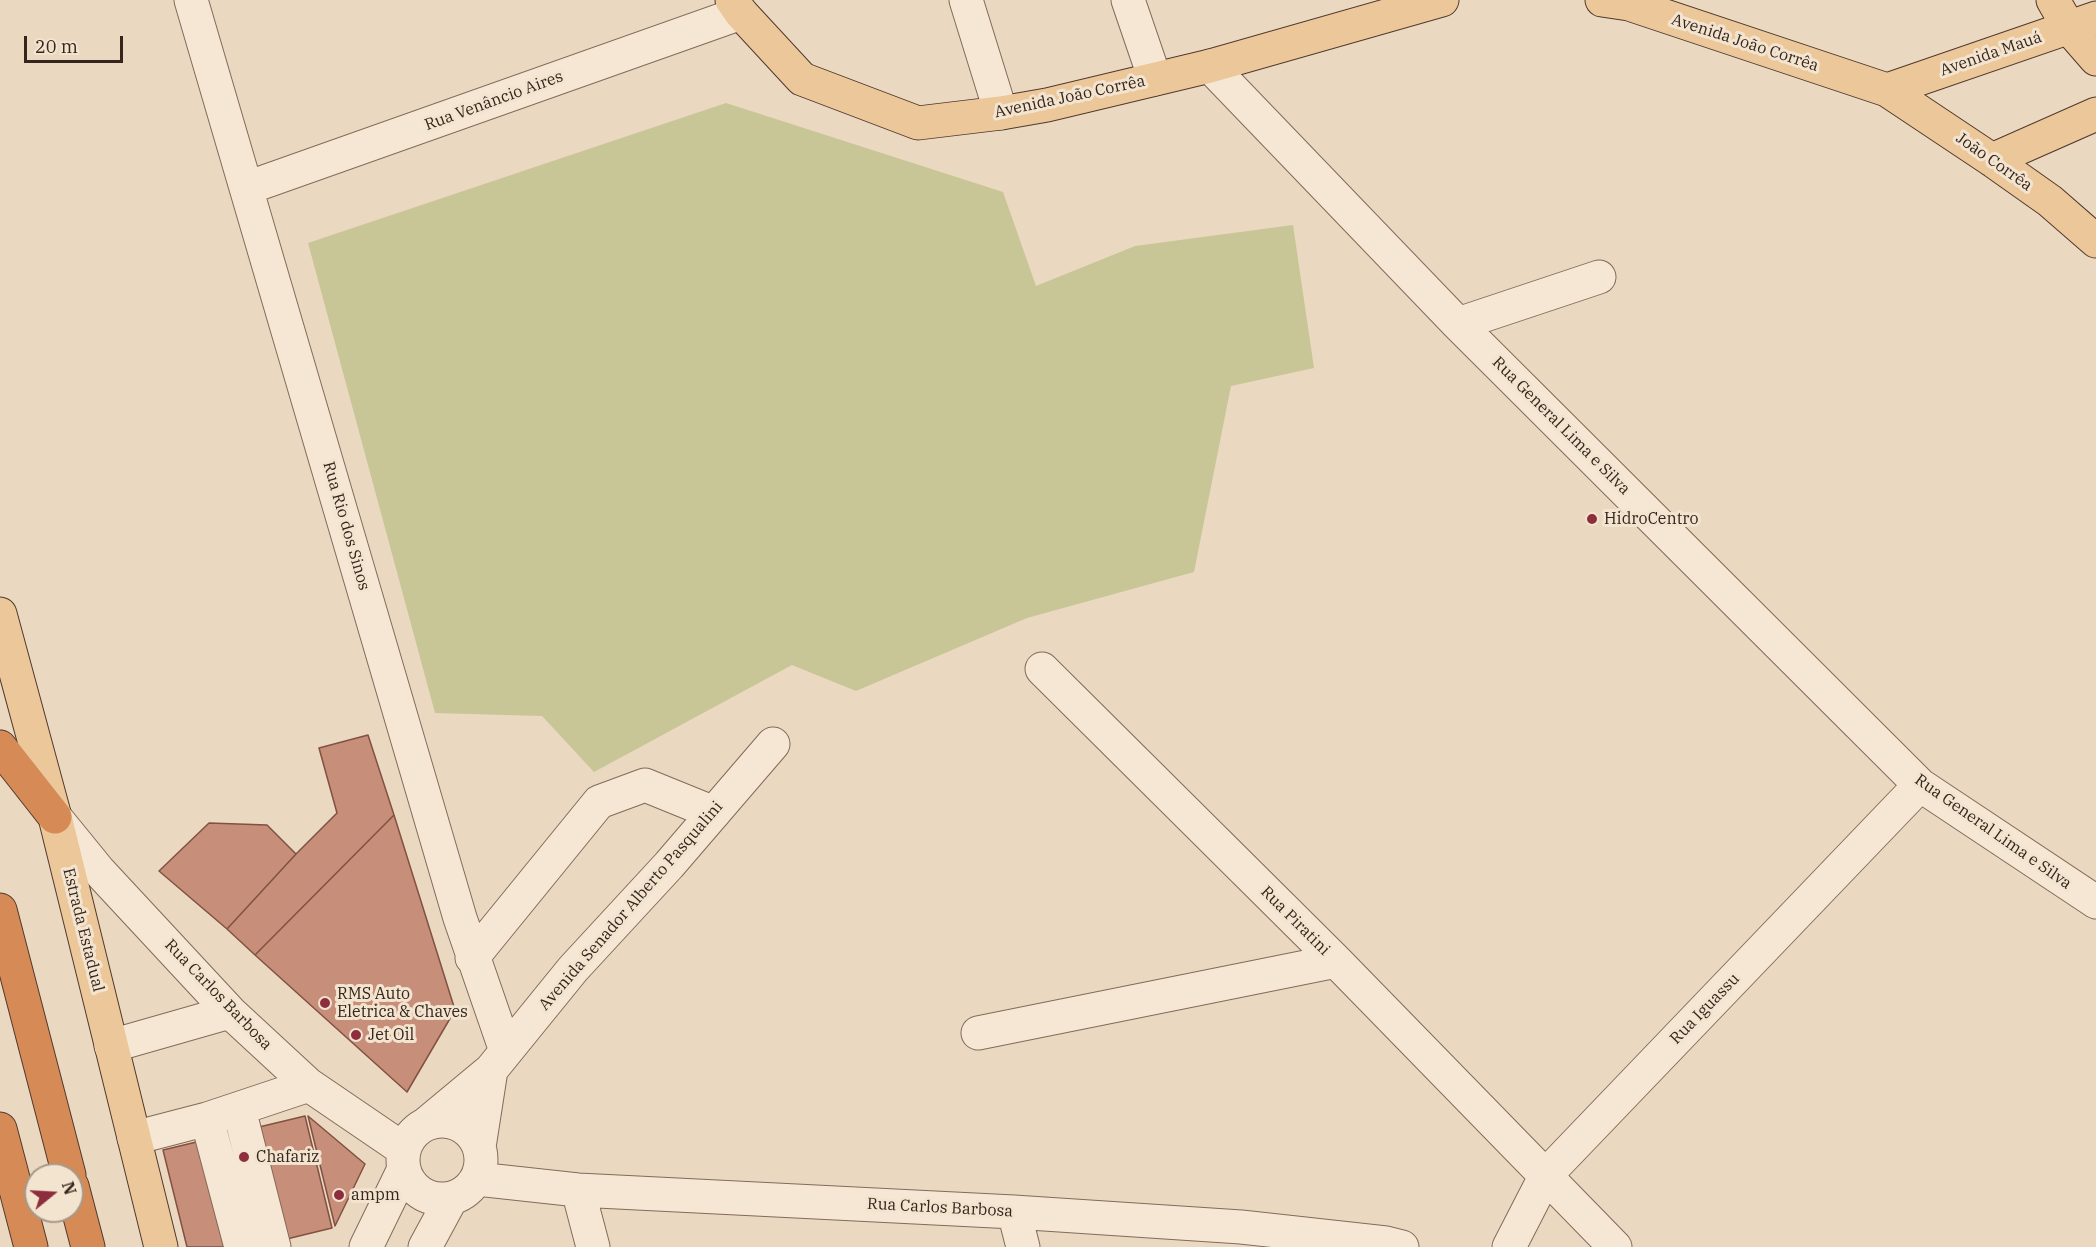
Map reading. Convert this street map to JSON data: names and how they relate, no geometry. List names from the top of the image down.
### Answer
{
  "streets": {
    "main road": [
      "Avenida João Corrêa",
      "Avenida Mauá",
      "João Corrêa",
      "Estrada Estadual"
    ],
    "street": [
      "Rua Venâncio Aires",
      "Rua General Lima e Silva",
      "Rua Rio dos Sinos",
      "Avenida Senador Alberto Pasqualini",
      "Rua Piratini",
      "Rua Carlos Barbosa",
      "Rua Iguassu"
    ]
  },
  "crossings": [
    ["Avenida João Corrêa", "Avenida Mauá"],
    ["Avenida João Corrêa", "Rua Venâncio Aires"],
    ["Avenida João Corrêa", "João Corrêa"],
    ["Avenida João Corrêa", "Rua General Lima e Silva"],
    ["Avenida Mauá", "João Corrêa"],
    ["Rua Venâncio Aires", "Rua Rio dos Sinos"],
    ["Rua General Lima e Silva", "Rua Iguassu"],
    ["Rua Rio dos Sinos", "Avenida Senador Alberto Pasqualini"],
    ["Avenida Senador Alberto Pasqualini", "Rua Carlos Barbosa"],
    ["Rua Piratini", "Rua Iguassu"],
    ["Estrada Estadual", "Rua Carlos Barbosa"]
  ],
  "places": [
    "HidroCentro",
    "RMS Auto Eletrica & Chaves",
    "Jet Oil",
    "Chafariz",
    "ampm"
  ],
  "scale_bar": "20 m",
  "north": "right"
}
